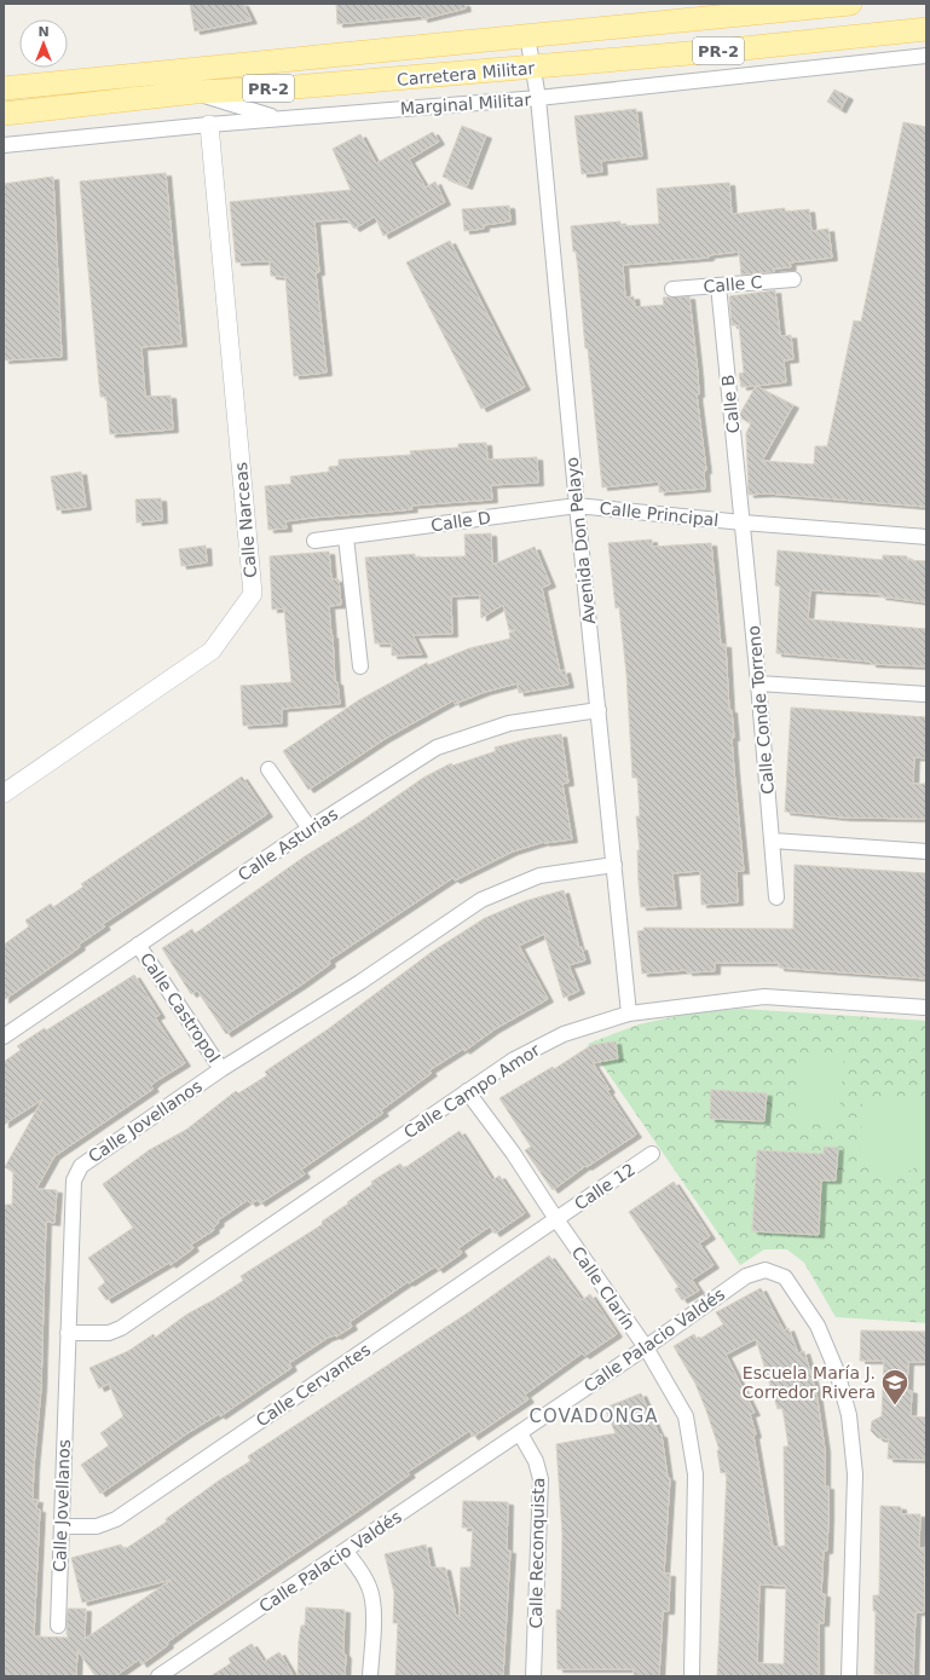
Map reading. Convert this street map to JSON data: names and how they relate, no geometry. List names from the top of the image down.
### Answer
{
  "streets": {
    "main road": ["PR-2", "Carretera Militar"],
    "street": [
      "Marginal Militar",
      "Calle C",
      "Calle B",
      "Calle Principal",
      "Calle Narceas",
      "Calle D",
      "Avenida Don Pelayo",
      "Calle Conde Torreno",
      "Calle Asturias",
      "Calle Castropol",
      "Calle Campo Amor",
      "Calle Jovellanos",
      "Calle 12",
      "Calle Clarín",
      "Calle Palacio Valdés",
      "Calle Cervantes",
      "Calle Reconquista"
    ]
  },
  "crossings": [
    ["Carretera Militar", "Avenida Don Pelayo"],
    ["Marginal Militar", "Calle Narceas"],
    ["Marginal Militar", "Avenida Don Pelayo"],
    ["Calle C", "Calle B"],
    ["Calle B", "Calle Principal"],
    ["Calle B", "Calle Conde Torreno"],
    ["Calle Principal", "Calle D"],
    ["Calle Principal", "Avenida Don Pelayo"],
    ["Calle Principal", "Calle Conde Torreno"],
    ["Calle D", "Avenida Don Pelayo"],
    ["Avenida Don Pelayo", "Calle Asturias"],
    ["Avenida Don Pelayo", "Calle Campo Amor"],
    ["Avenida Don Pelayo", "Calle Jovellanos"],
    ["Calle Asturias", "Calle Castropol"],
    ["Calle Castropol", "Calle Jovellanos"],
    ["Calle Campo Amor", "Calle Jovellanos"],
    ["Calle Campo Amor", "Calle Clarín"],
    ["Calle Jovellanos", "Calle Cervantes"],
    ["Calle 12", "Calle Clarín"],
    ["Calle 12", "Calle Cervantes"],
    ["Calle Clarín", "Calle Palacio Valdés"],
    ["Calle Clarín", "Calle Cervantes"],
    ["Calle Palacio Valdés", "Calle Reconquista"]
  ],
  "districts": ["COVADONGA"],
  "places": {
    "school or university": ["Escuela María J. Corredor Rivera"]
  },
  "north": "top"
}
